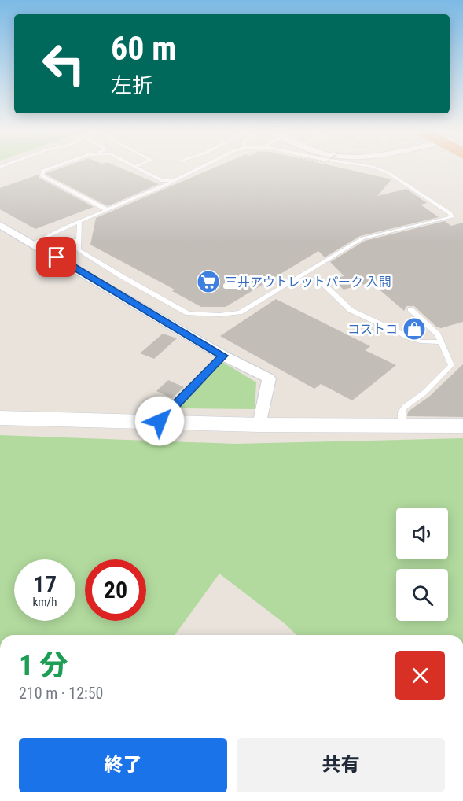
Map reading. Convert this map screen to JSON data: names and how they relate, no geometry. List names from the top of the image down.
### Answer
{
  "places": {
    "supermarket": ["三井アウトレットパーク 入間"],
    "shop": ["コストコ"]
  },
  "page": {
    "turn": ["60 m", "左折"],
    "speed": "17 km/h",
    "limit": "20",
    "heading": ["1 分", "210 m · 12:50"],
    "buttons": ["終了", "共有"]
  }
}
